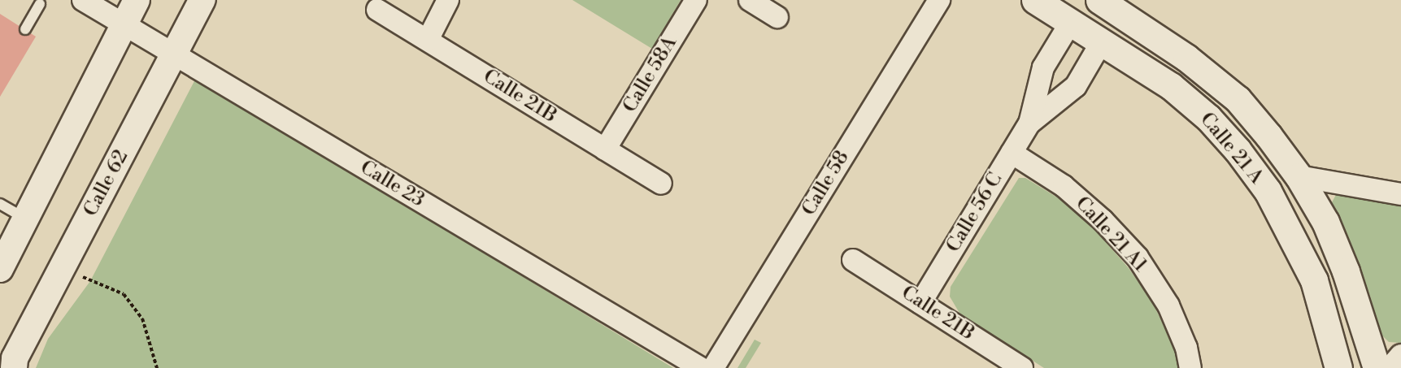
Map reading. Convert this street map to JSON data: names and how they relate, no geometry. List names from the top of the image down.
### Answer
{
  "streets": {
    "main road": ["Calle 21 A"],
    "street": [
      "Calle 58A",
      "Calle 21B",
      "Calle 62",
      "Calle 58",
      "Calle 23",
      "Calle 56 C",
      "Calle 21 A1"
    ]
  },
  "crossings": [
    ["Calle 58A", "Calle 21B"],
    ["Calle 21B", "Calle 56 C"],
    ["Calle 21 A", "Calle 56 C"],
    ["Calle 62", "Calle 23"],
    ["Calle 56 C", "Calle 21 A1"]
  ]
}
